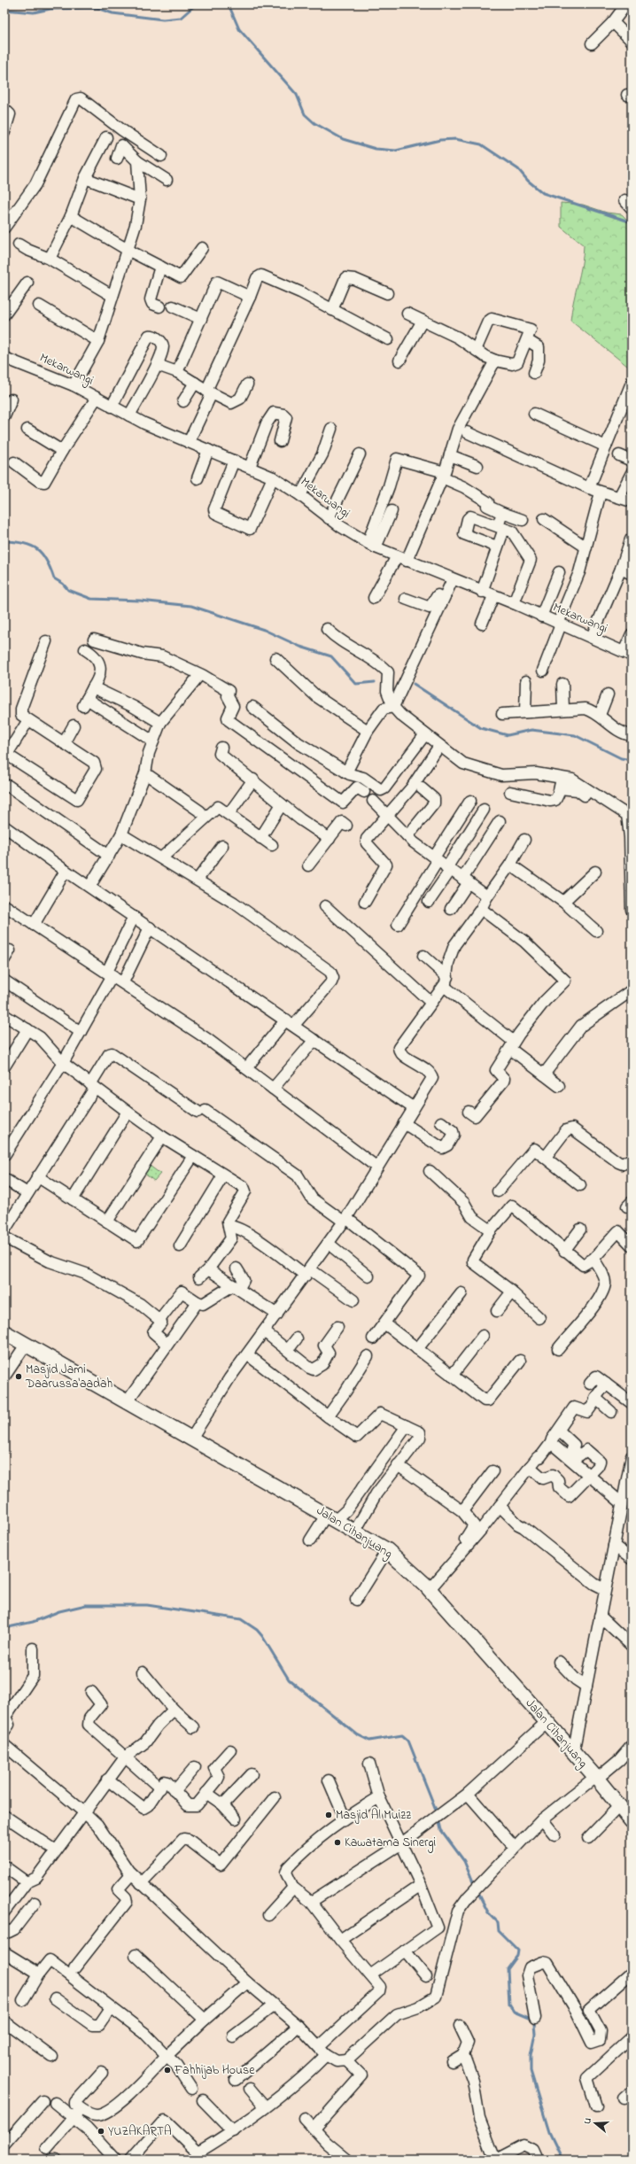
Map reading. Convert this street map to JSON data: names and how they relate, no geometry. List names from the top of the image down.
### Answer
{
  "streets": {
    "main road": ["Jalan Cihanjuang"],
    "street": ["Mekarwangi"]
  },
  "places": [
    "Masjid Jami Daarussa'aadah",
    "Masjid Al Muizz",
    "Kawatama Sinergi",
    "Fahhijab House",
    "YUZAKARTA"
  ],
  "north": "left"
}
